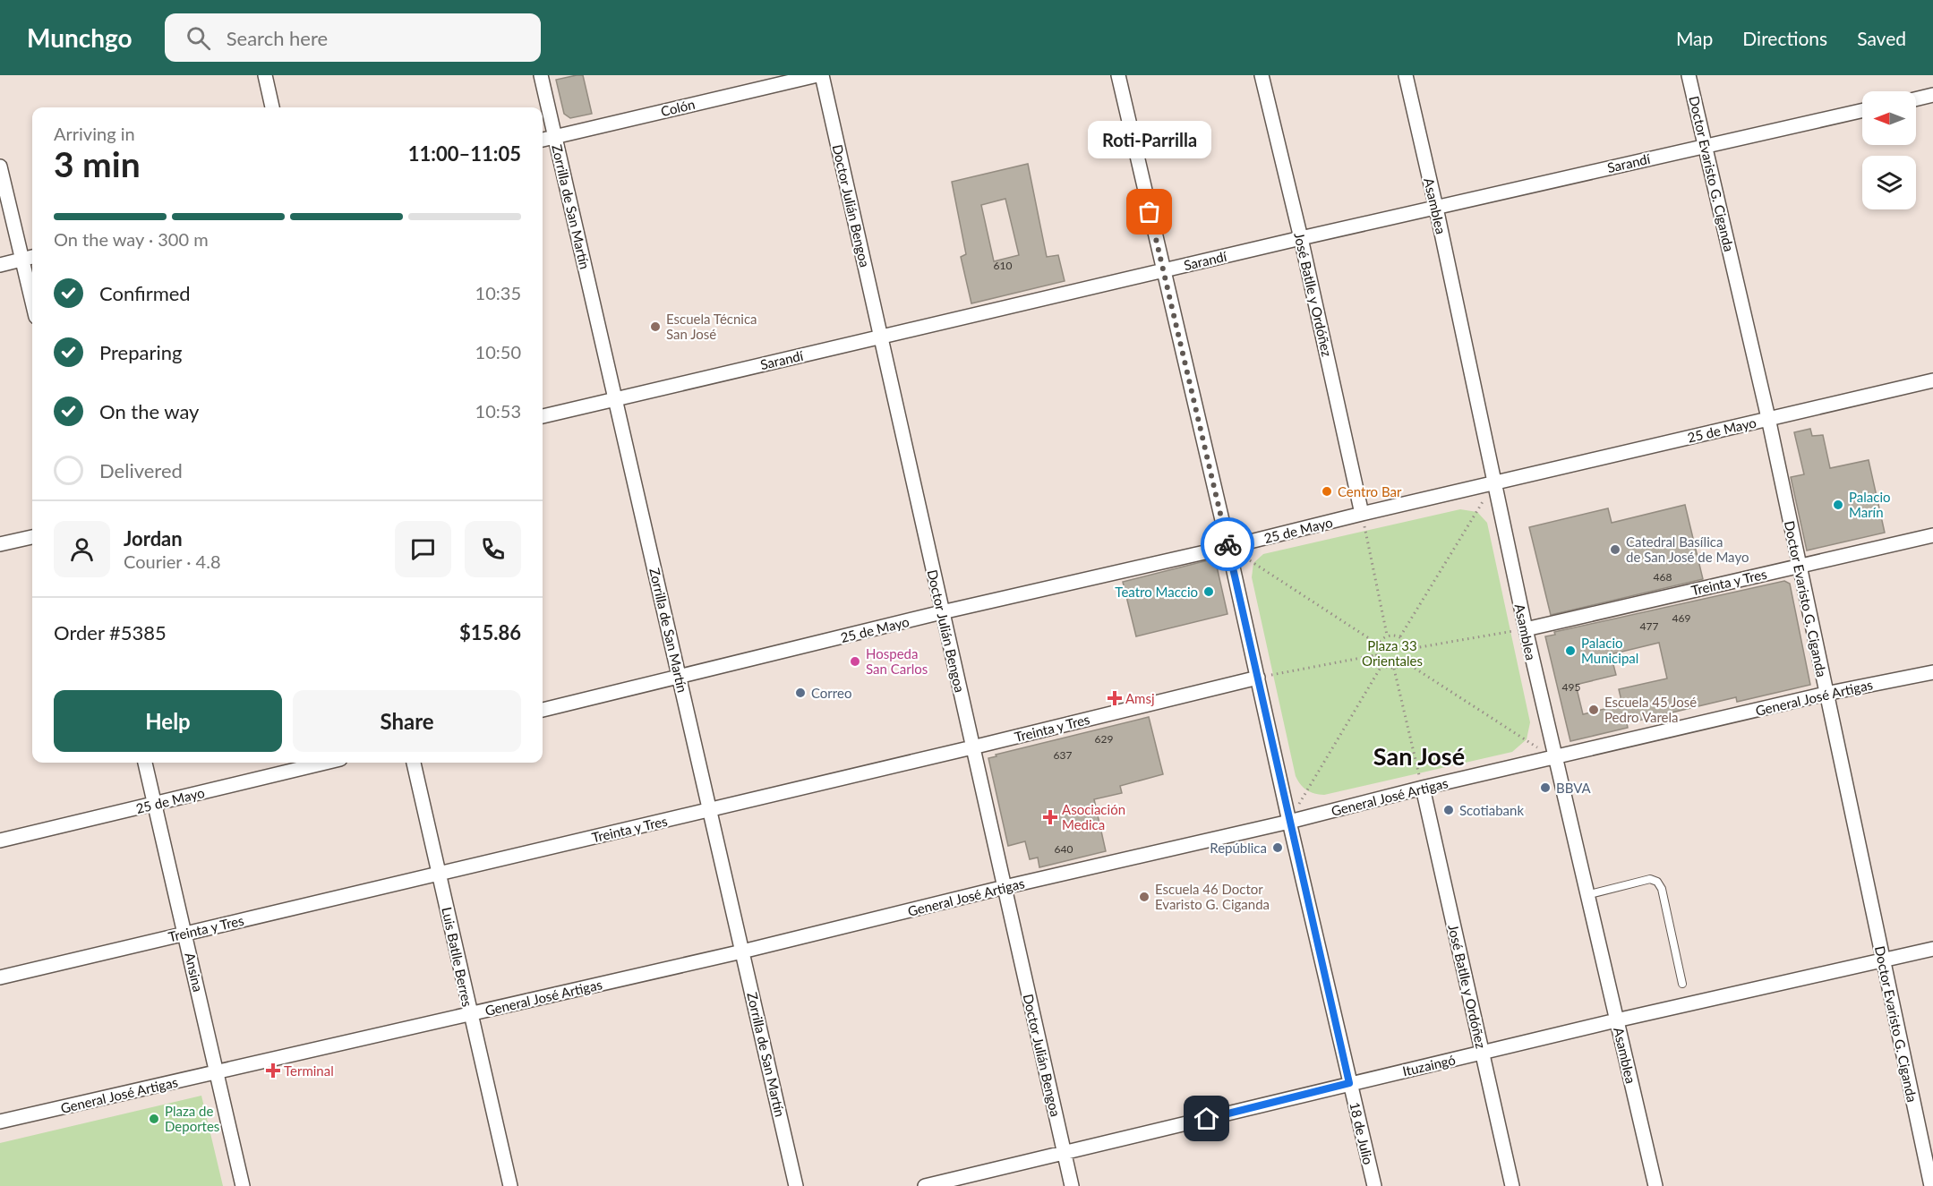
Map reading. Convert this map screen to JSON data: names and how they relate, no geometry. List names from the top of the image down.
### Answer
{
  "streets": {
    "street": [
      "Colón",
      "Sarandí",
      "Doctor Evaristo G. Ciganda",
      "Doctor Julián Bengoa",
      "Asamblea",
      "Zorrilla de San Martín",
      "José Batlle y Ordóñez",
      "25 de Mayo",
      "Treinta y Tres",
      "General José Artigas",
      "Luis Batlle Berres",
      "Ansina",
      "Ituzaingó",
      "18 de Julio"
    ]
  },
  "crossings": [
    ["Colón", "Zorrilla de San Martín"],
    ["Sarandí", "Doctor Evaristo G. Ciganda"],
    ["Sarandí", "Doctor Julián Bengoa"],
    ["Sarandí", "Asamblea"],
    ["Sarandí", "Zorrilla de San Martín"],
    ["Sarandí", "José Batlle y Ordóñez"],
    ["Sarandí", "18 de Julio"],
    ["Doctor Evaristo G. Ciganda", "25 de Mayo"],
    ["Doctor Evaristo G. Ciganda", "Treinta y Tres"],
    ["Doctor Evaristo G. Ciganda", "General José Artigas"],
    ["Doctor Evaristo G. Ciganda", "Ituzaingó"],
    ["Doctor Julián Bengoa", "25 de Mayo"],
    ["Doctor Julián Bengoa", "Treinta y Tres"],
    ["Doctor Julián Bengoa", "General José Artigas"],
    ["Doctor Julián Bengoa", "Ituzaingó"],
    ["Asamblea", "25 de Mayo"],
    ["Asamblea", "Treinta y Tres"],
    ["Asamblea", "General José Artigas"],
    ["Asamblea", "Ituzaingó"],
    ["Zorrilla de San Martín", "25 de Mayo"],
    ["Zorrilla de San Martín", "Treinta y Tres"],
    ["Zorrilla de San Martín", "General José Artigas"],
    ["José Batlle y Ordóñez", "25 de Mayo"],
    ["José Batlle y Ordóñez", "General José Artigas"],
    ["José Batlle y Ordóñez", "Ituzaingó"],
    ["25 de Mayo", "Ansina"],
    ["25 de Mayo", "18 de Julio"],
    ["Treinta y Tres", "Luis Batlle Berres"],
    ["Treinta y Tres", "Ansina"],
    ["Treinta y Tres", "18 de Julio"],
    ["General José Artigas", "Luis Batlle Berres"],
    ["General José Artigas", "Ansina"],
    ["General José Artigas", "18 de Julio"],
    ["Ituzaingó", "18 de Julio"]
  ],
  "districts": ["San José"],
  "parks": ["Plaza 33 Orientales"],
  "places": {
    "other": [
      "Roti-Parrilla",
      "Escuela Técnica San José",
      "Centro Bar",
      "Palacio Marín",
      "Catedral Basílica de San José de Mayo",
      "Teatro Maccio",
      "Palacio Municipal",
      "Hospeda San Carlos",
      "Correo",
      "Escuela 45 José Pedro Varela",
      "BBVA",
      "Scotiabank",
      "República",
      "Escuela 46 Doctor Evaristo G. Ciganda",
      "Plaza de Deportes"
    ],
    "health": ["Amsj", "Asociación Medica", "Terminal"]
  },
  "house_numbers": [
    "610",
    "468",
    "469",
    "477",
    "495",
    "629",
    "637",
    "640"
  ],
  "north": "left",
  "page": {
    "header": "Munchgo",
    "search": "Search here",
    "nav": ["Map", "Directions", "Saved"],
    "heading": ["3 min", "Arriving in", "11:00–11:05"],
    "panel": [
      "Jordan",
      "Courier · 4.8",
      "Order #5385",
      "$15.86"
    ],
    "bubble": "Roti-Parrilla",
    "bar": "On the way · 300 m",
    "list": [
      ["Confirmed", "10:35"],
      ["Preparing", "10:50"],
      ["On the way", "10:53"],
      "Delivered"
    ],
    "buttons": ["Help", "Share"]
  }
}
